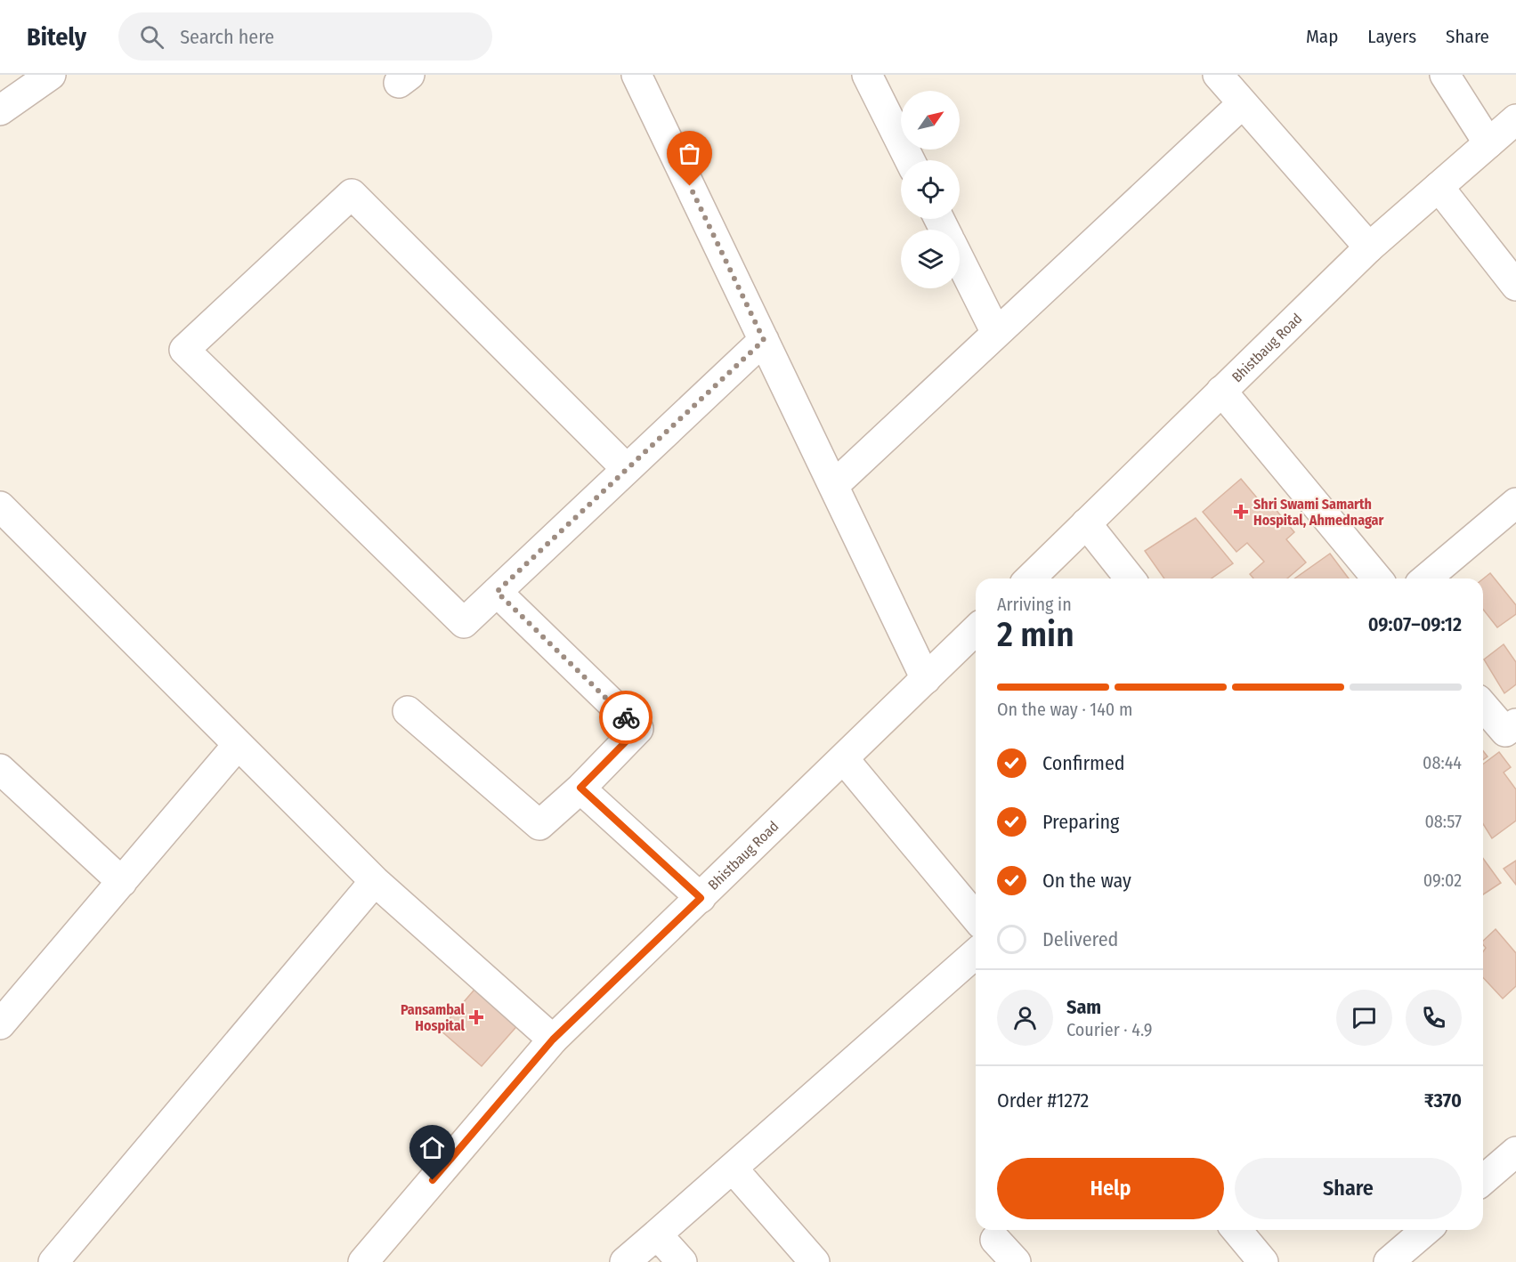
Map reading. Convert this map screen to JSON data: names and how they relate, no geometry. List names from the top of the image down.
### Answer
{
  "streets": {
    "street": ["Bhistbaug Road"]
  },
  "places": {
    "health": ["Shri Swami Samarth Hospital, Ahmednagar", "Pansambal Hospital"]
  },
  "north": "top right",
  "page": {
    "header": "Bitely",
    "search": "Search here",
    "nav": ["Map", "Layers", "Share"],
    "heading": ["2 min", "Arriving in", "09:07–09:12"],
    "panel": [
      "Sam",
      "Courier · 4.9",
      "Order #1272",
      "₹370"
    ],
    "bar": "On the way · 140 m",
    "list": [
      ["Confirmed", "08:44"],
      ["Preparing", "08:57"],
      ["On the way", "09:02"],
      "Delivered"
    ],
    "buttons": ["Help", "Share"]
  }
}
